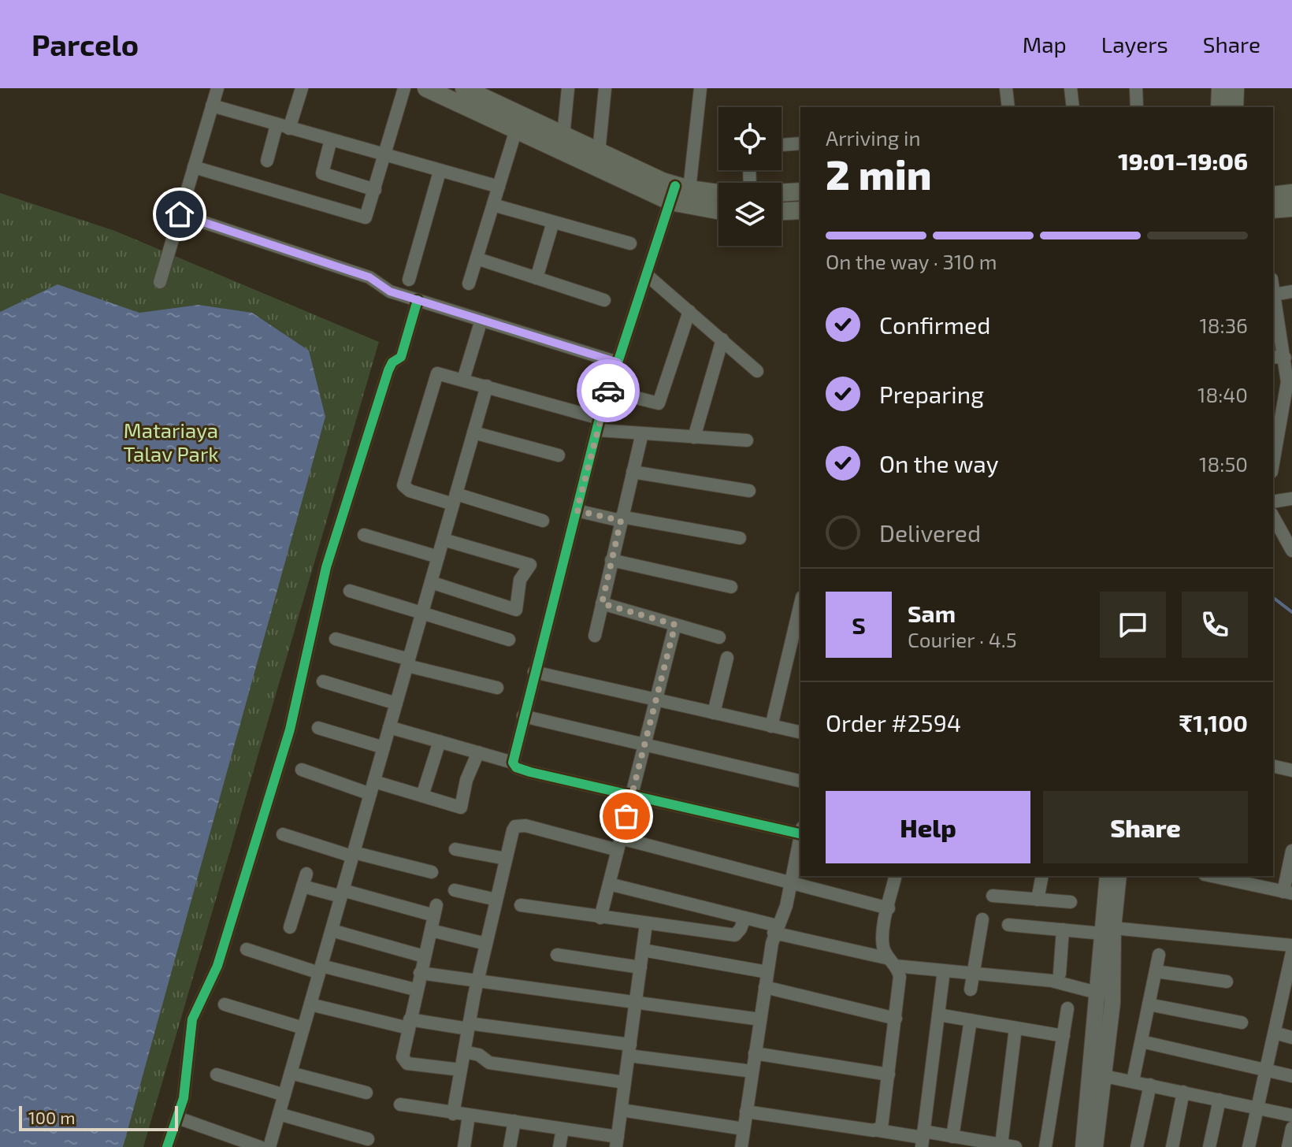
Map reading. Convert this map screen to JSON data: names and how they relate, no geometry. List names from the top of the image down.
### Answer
{
  "parks": ["Matariaya Talav Park"],
  "scale_bar": "100 m",
  "page": {
    "header": "Parcelo",
    "nav": ["Map", "Layers", "Share"],
    "heading": ["2 min", "Arriving in", "19:01–19:06"],
    "panel": [
      "Sam",
      "Courier · 4.5",
      "Order #2594",
      "₹1,100"
    ],
    "bar": "On the way · 310 m",
    "list": [
      ["Confirmed", "18:36"],
      ["Preparing", "18:40"],
      ["On the way", "18:50"],
      "Delivered"
    ],
    "round": "S",
    "buttons": ["Help", "Share"],
    "scale": "100 m"
  }
}
